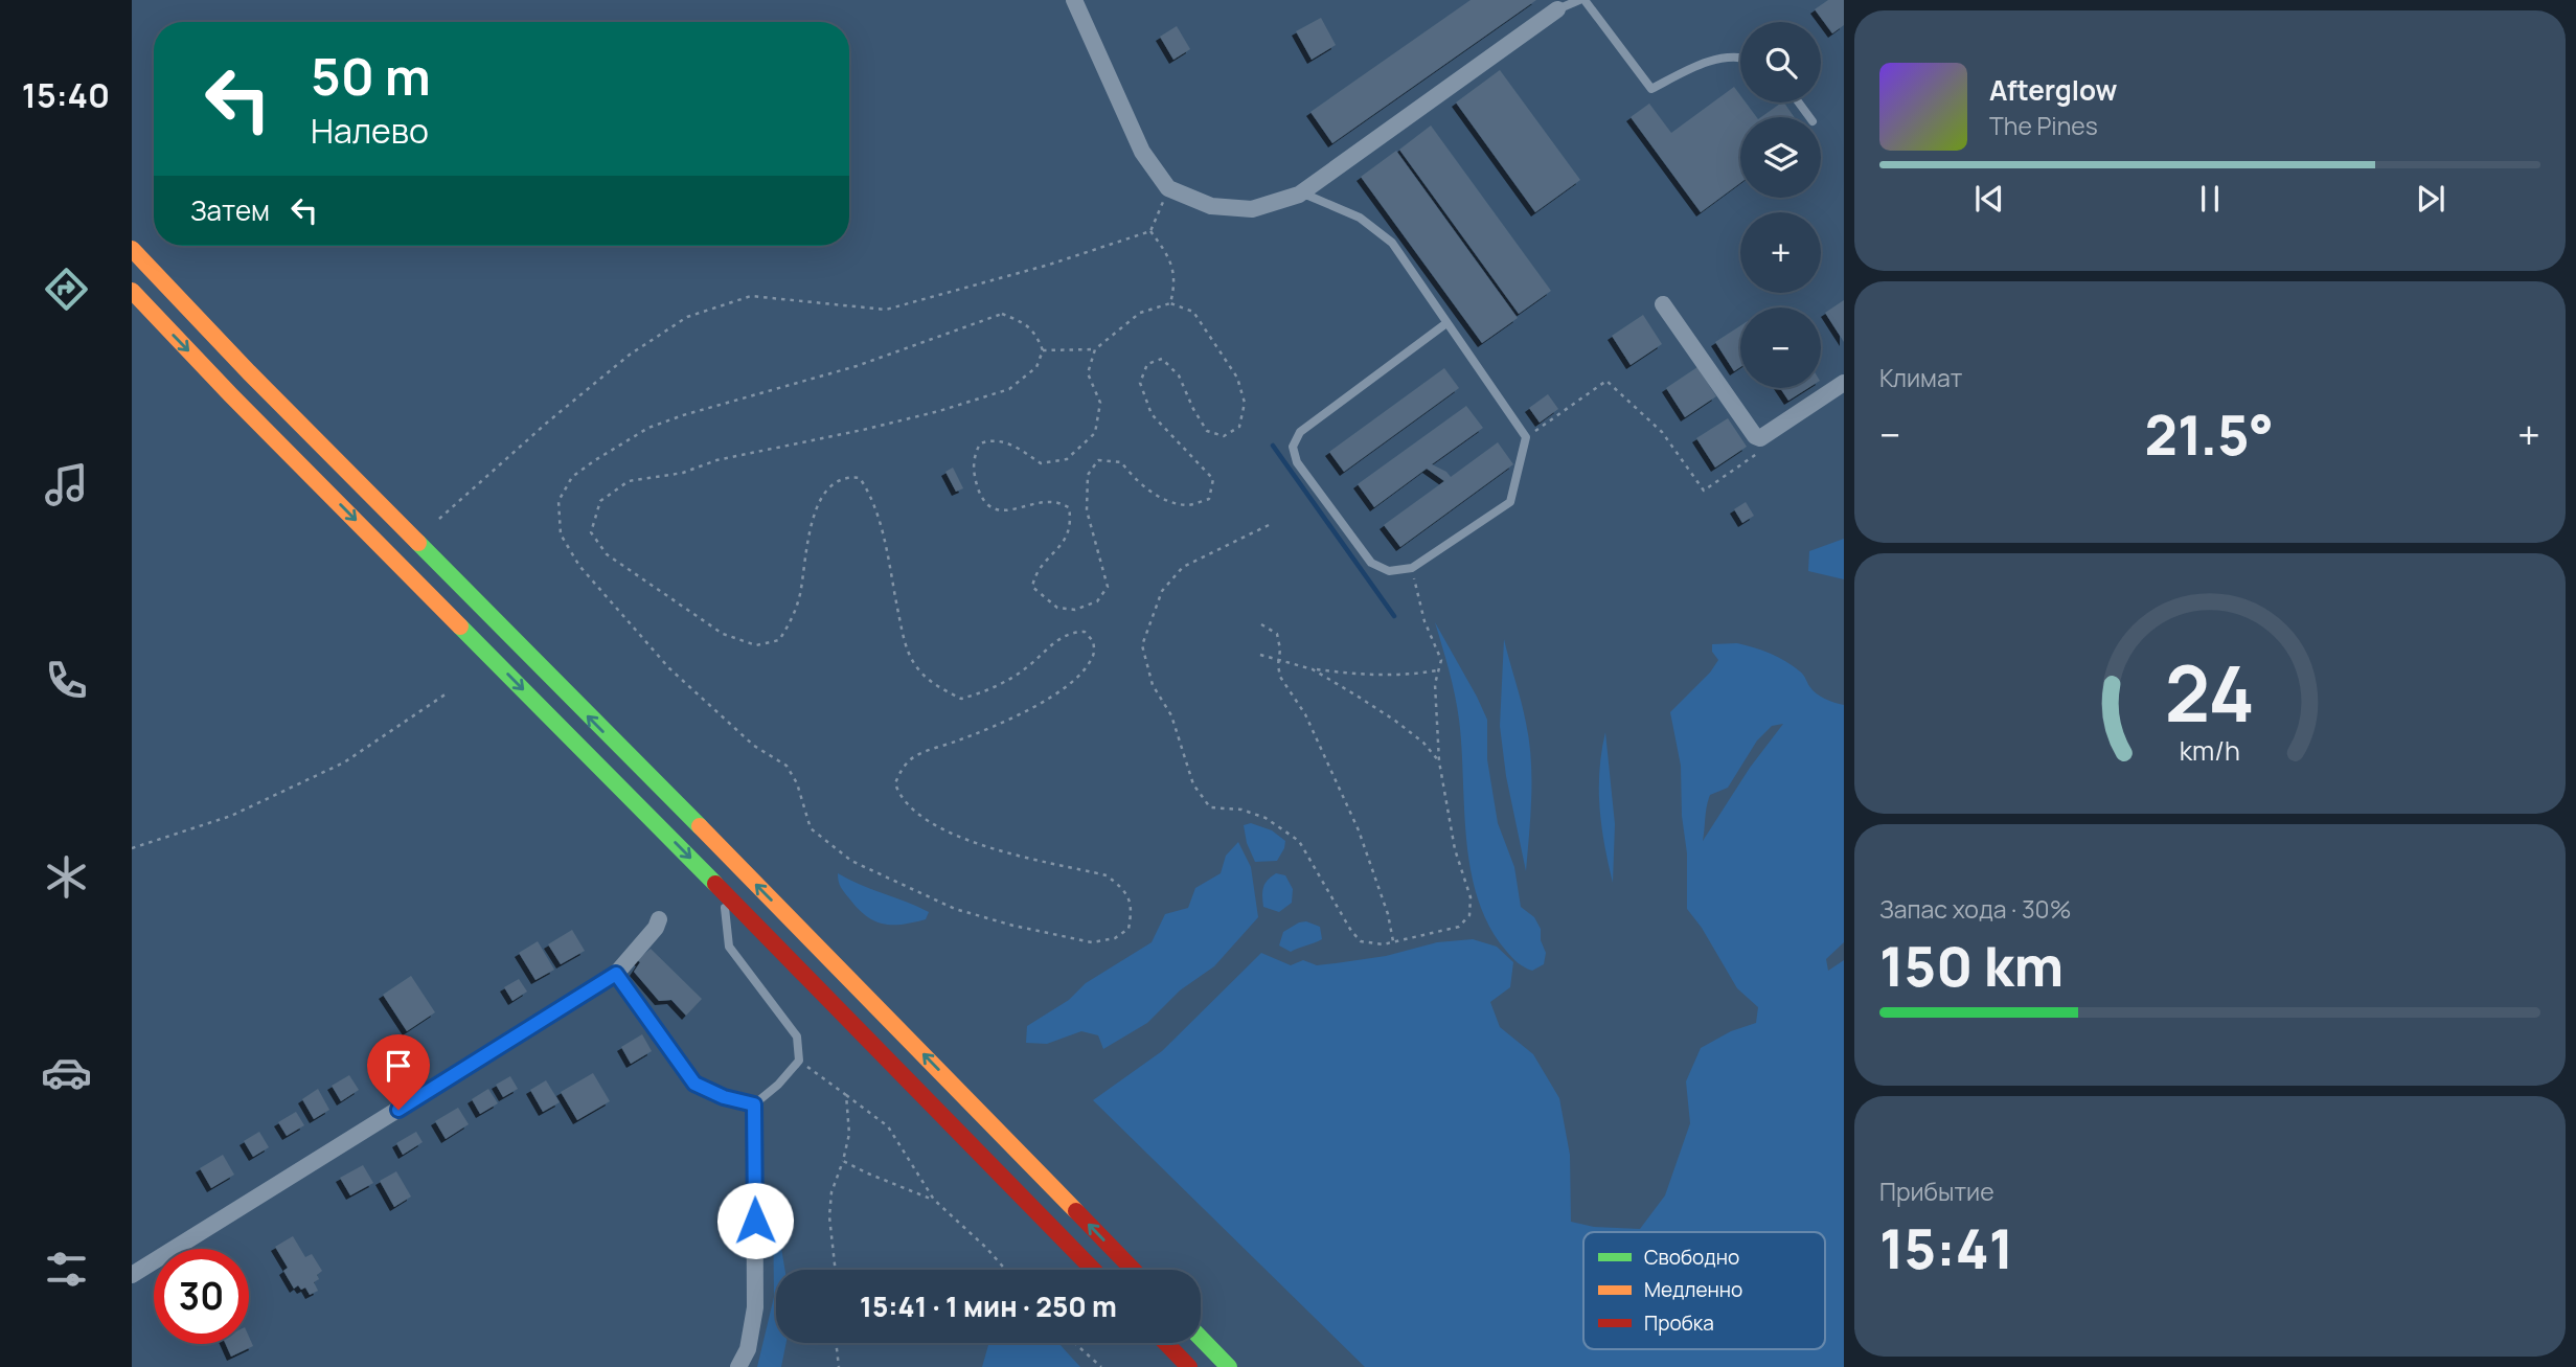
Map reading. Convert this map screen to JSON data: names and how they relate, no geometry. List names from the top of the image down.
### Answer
{
  "legend": ["Свободно", "Медленно", "Пробка"],
  "page": {
    "tabs": "15:40",
    "map_buttons": ["+", "−"],
    "turn": ["50 m", "Налево"],
    "song": ["Afterglow", "The Pines"],
    "then": "Затем",
    "tile": [
      "Климат",
      ["Запас хода · 30%", "150 km"],
      ["Прибытие", "15:41"]
    ],
    "heat": ["−", "21.5°", "+"],
    "limit": "30",
    "trip": "15:41 · 1 мин · 250 m",
    "gauge": ["24", "km/h"]
  }
}
